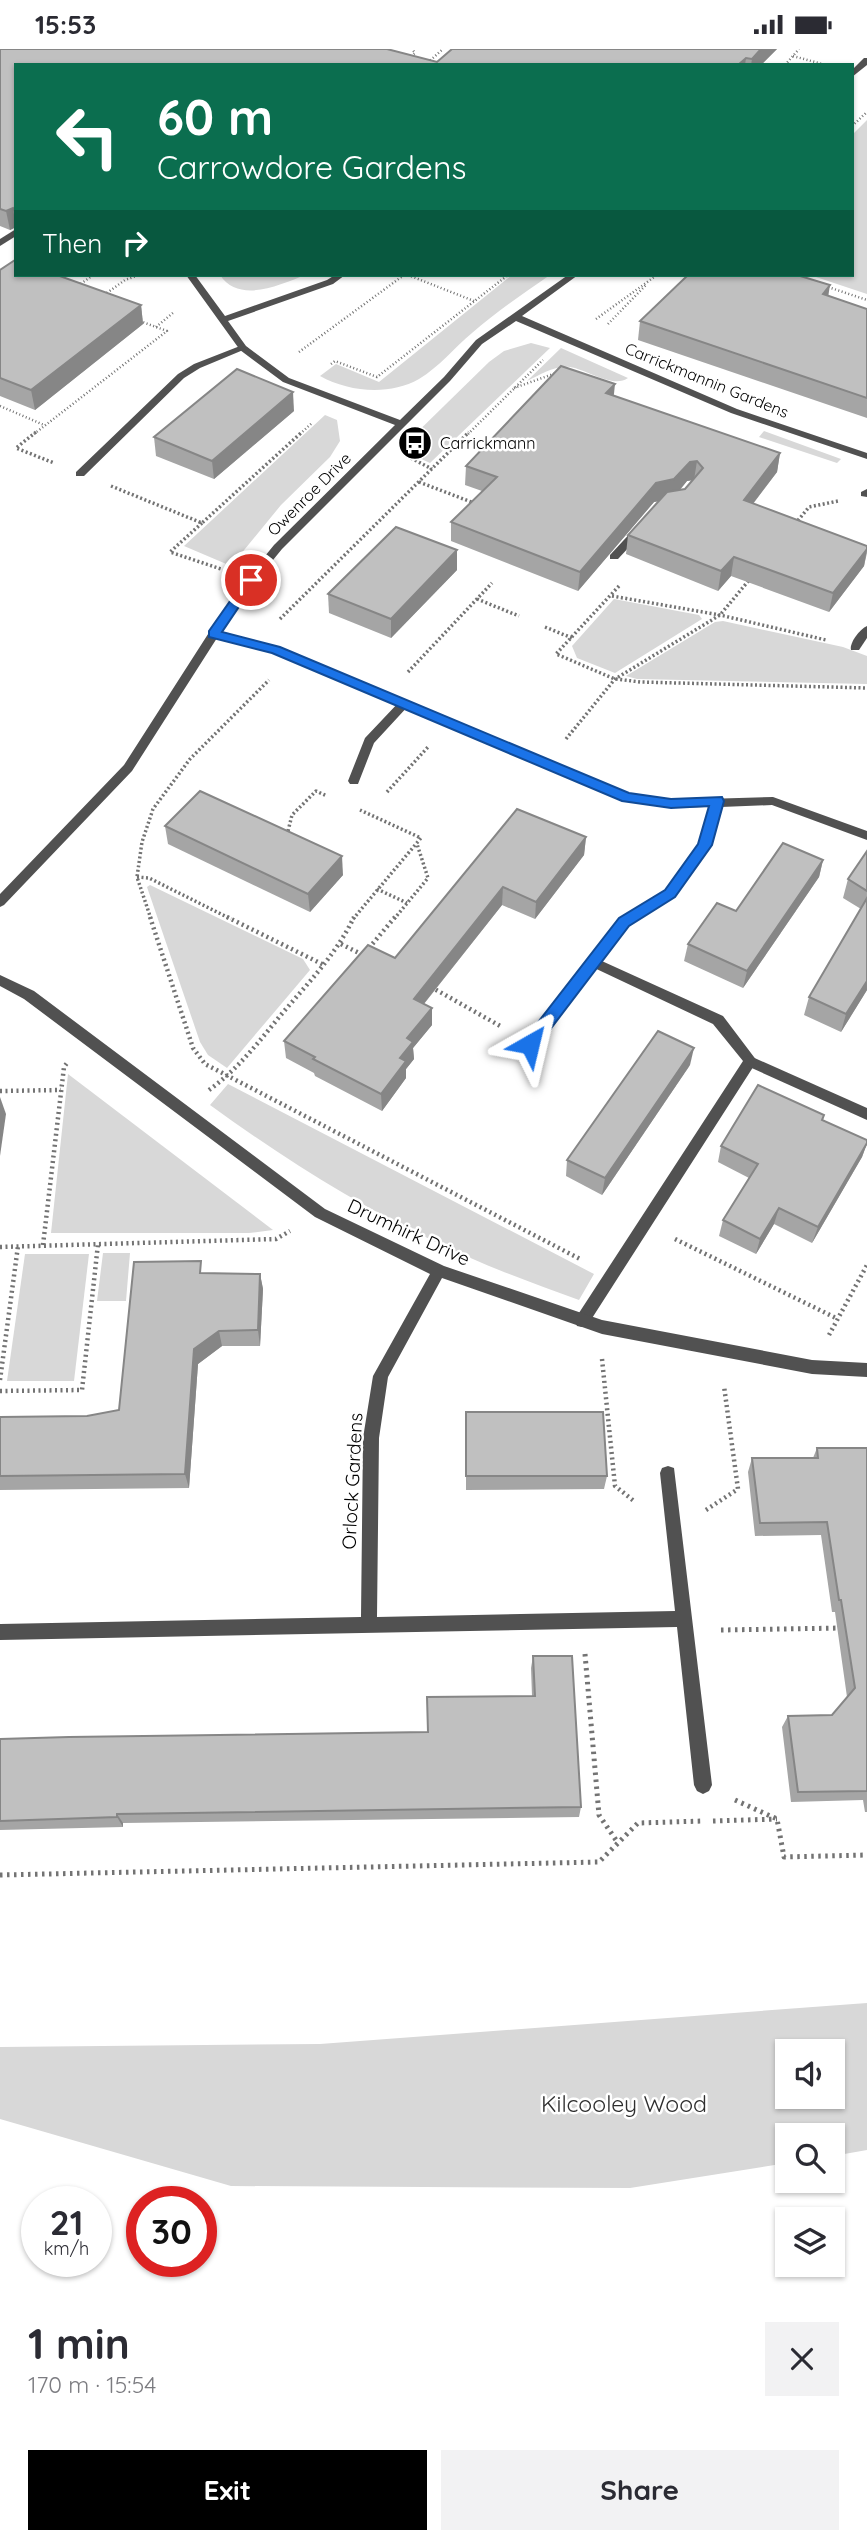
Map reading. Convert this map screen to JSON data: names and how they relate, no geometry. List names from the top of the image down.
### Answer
{
  "streets": {
    "street": [
      "Carrickmannin Gardens",
      "Owenroe Drive",
      "Drumhirk Drive",
      "Orlock Gardens"
    ]
  },
  "crossings": [
    ["Carrickmannin Gardens", "Owenroe Drive"],
    ["Drumhirk Drive", "Orlock Gardens"]
  ],
  "parks": ["Kilcooley Wood"],
  "places": {
    "bus stop": ["Carrickmann"]
  },
  "page": {
    "status": "15:53",
    "turn": ["60 m", "Carrowdore Gardens"],
    "then": "Then",
    "speed": "21 km/h",
    "limit": "30",
    "heading": ["1 min", "170 m · 15:54"],
    "buttons": ["Exit", "Share"]
  }
}
